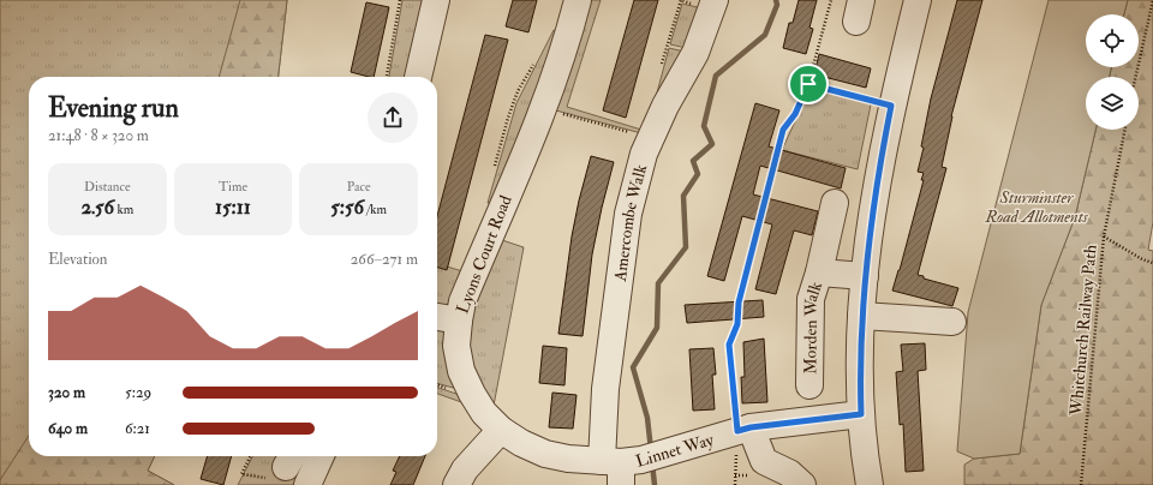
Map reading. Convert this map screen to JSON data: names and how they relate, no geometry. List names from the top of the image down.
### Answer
{
  "streets": {
    "street": [
      "Amercombe Walk",
      "Lyons Court Road",
      "Morden Walk",
      "Linnet Way"
    ],
    "path": ["Whitchurch Railway Path"]
  },
  "crossings": [
    ["Amercombe Walk", "Lyons Court Road"],
    ["Amercombe Walk", "Linnet Way"],
    ["Lyons Court Road", "Linnet Way"]
  ],
  "parks": ["Sturminster Road Allotments"],
  "page": {
    "heading": ["Evening run", "21:48 · 8 × 320 m"],
    "stats": [
      ["Distance", "2.56 km"],
      ["Time", "15:11"],
      ["Pace", "5:56 /km"]
    ],
    "chart": ["Elevation", "266–271 m"],
    "list": [
      {
        "name": "320 m",
        "note": "5:29"
      },
      {
        "name": "640 m",
        "note": "6:21"
      }
    ]
  }
}
